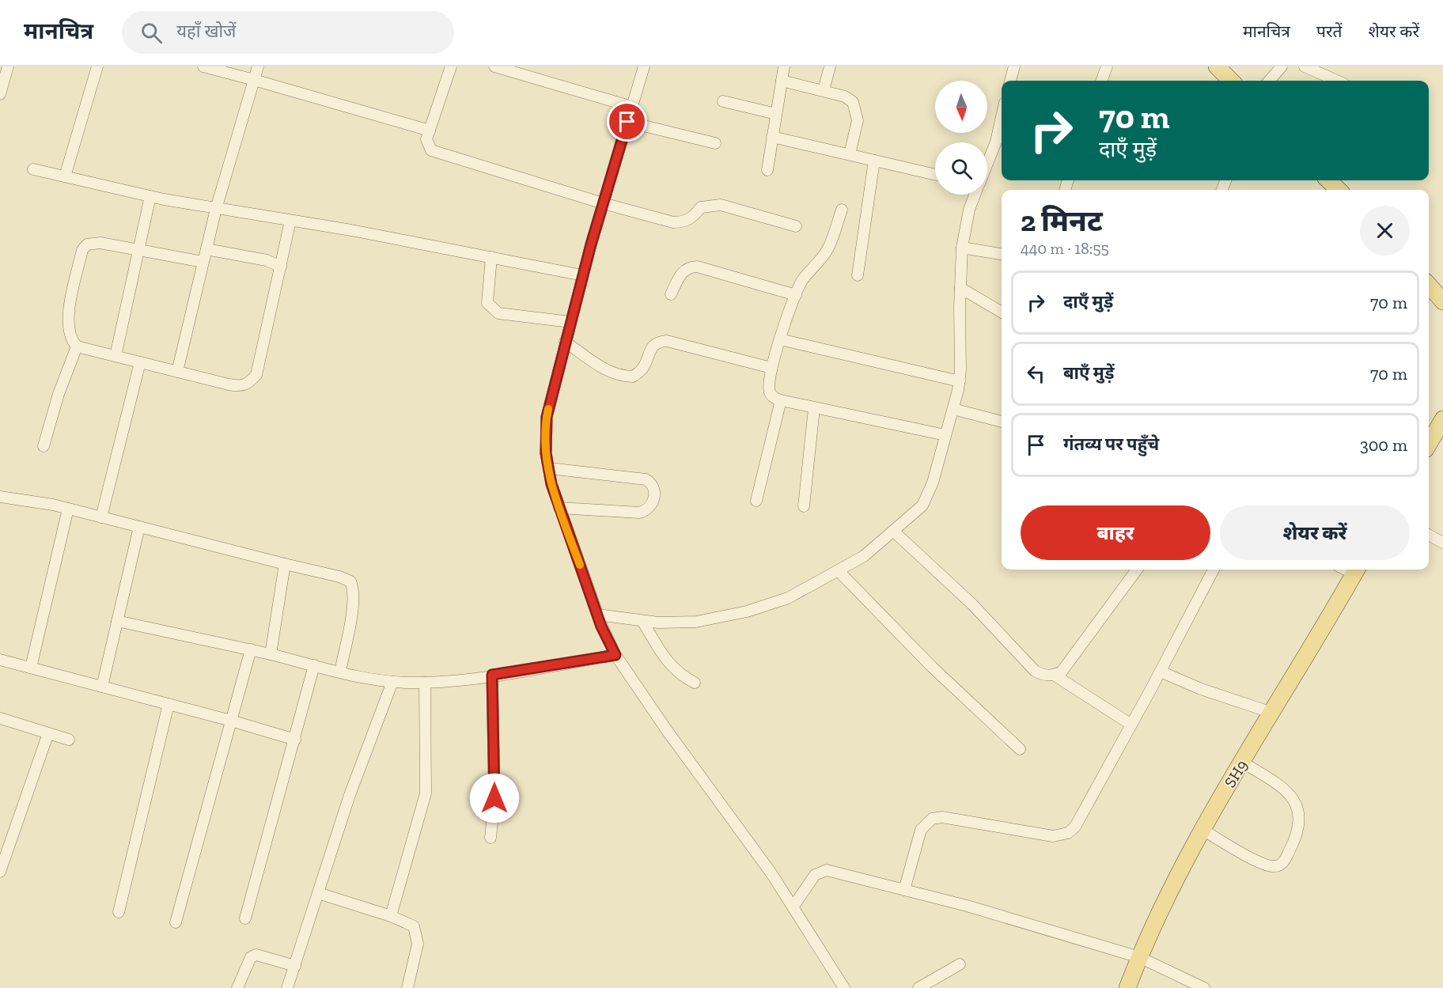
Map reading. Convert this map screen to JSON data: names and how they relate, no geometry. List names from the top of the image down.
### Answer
{
  "streets": {
    "main road": ["SH9"]
  },
  "north": "bottom",
  "page": {
    "header": "मानचित्र",
    "search": "यहाँ खोजें",
    "nav": ["मानचित्र", "परतें", "शेयर करें"],
    "turn": ["70 m", "दाएँ मुड़ें"],
    "heading": ["2 मिनट", "440 m · 18:55"],
    "list": [
      {
        "name": "दाएँ मुड़ें",
        "value": "70 m"
      },
      {
        "name": "बाएँ मुड़ें",
        "value": "70 m"
      },
      {
        "name": "गंतव्य पर पहुँचे",
        "value": "300 m"
      }
    ],
    "buttons": ["बाहर", "शेयर करें"]
  }
}
